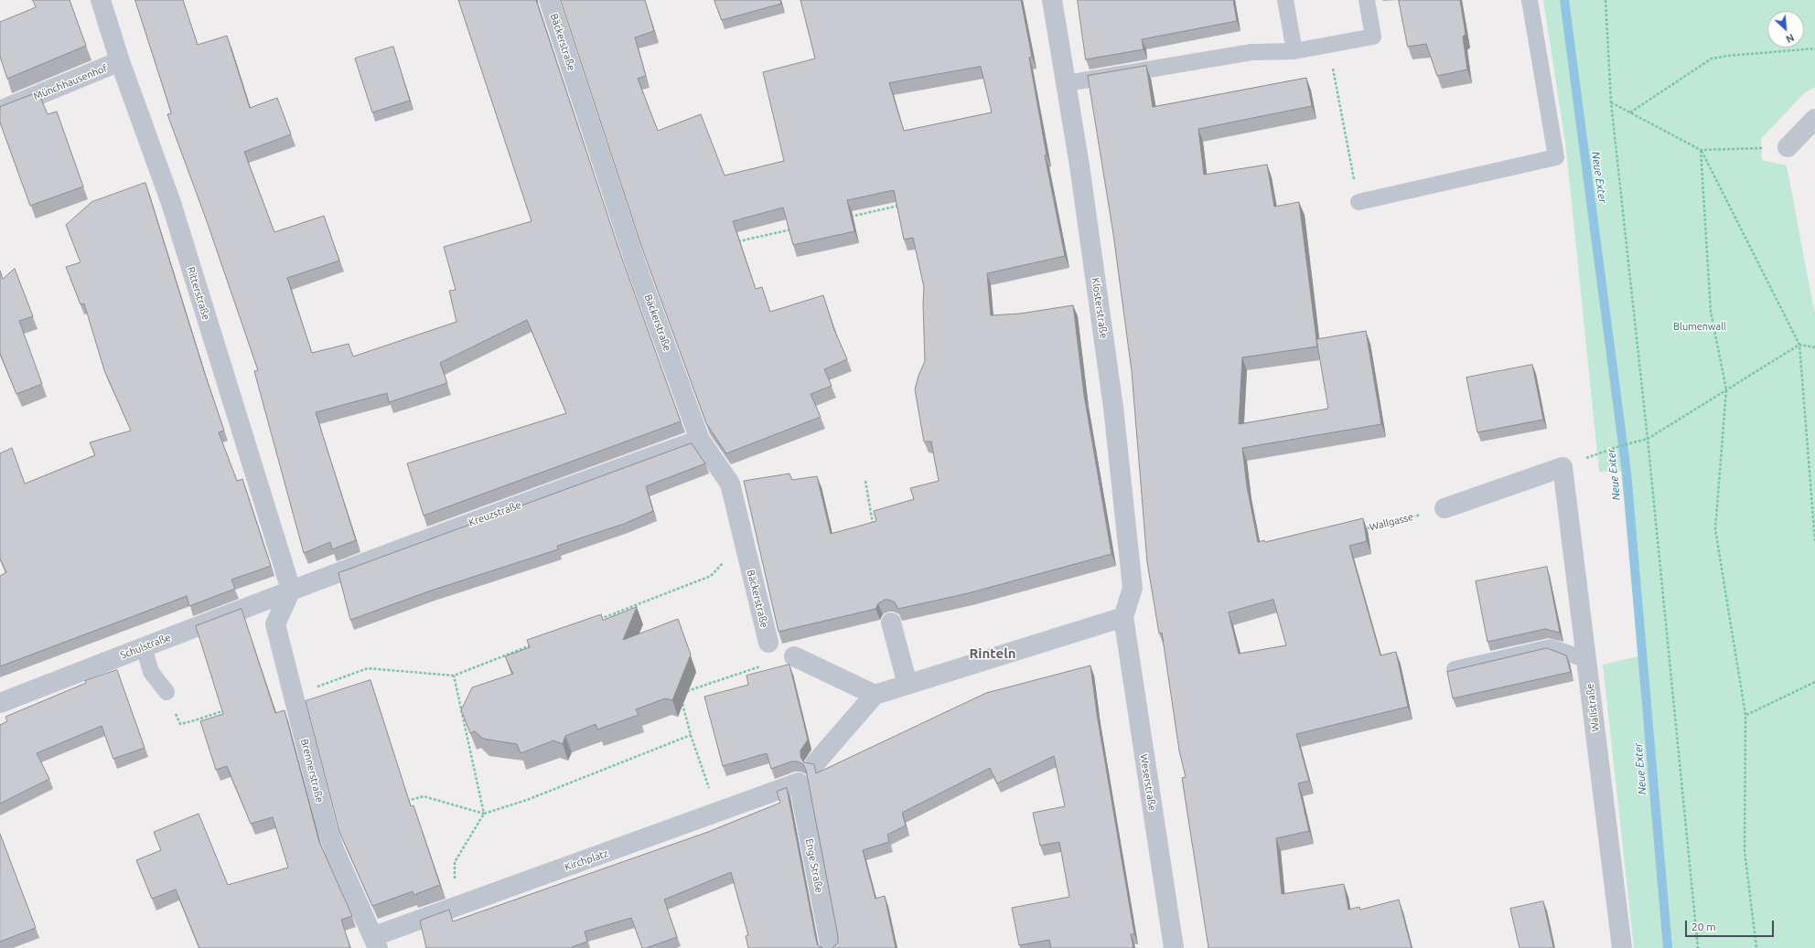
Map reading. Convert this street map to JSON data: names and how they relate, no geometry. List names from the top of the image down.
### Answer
{
  "streets": {
    "street": [
      "Bäckerstraße",
      "Münchhausenhof",
      "Ritterstraße",
      "Klosterstraße",
      "Kreuzstraße",
      "Schulstraße",
      "Wallstraße",
      "Brennerstraße",
      "Weserstraße",
      "Kirchplatz",
      "Enge Straße"
    ],
    "path": ["Wallgasse"]
  },
  "crossings": [
    ["Bäckerstraße", "Kreuzstraße"],
    ["Münchhausenhof", "Ritterstraße"],
    ["Ritterstraße", "Kreuzstraße"],
    ["Ritterstraße", "Schulstraße"],
    ["Ritterstraße", "Brennerstraße"],
    ["Klosterstraße", "Weserstraße"],
    ["Kreuzstraße", "Schulstraße"],
    ["Kreuzstraße", "Brennerstraße"],
    ["Schulstraße", "Brennerstraße"],
    ["Brennerstraße", "Kirchplatz"],
    ["Kirchplatz", "Enge Straße"]
  ],
  "districts": ["Rinteln"],
  "water": ["Neue Exter"],
  "parks": ["Blumenwall"],
  "scale_bar": "20 m",
  "north": "bottom right"
}
